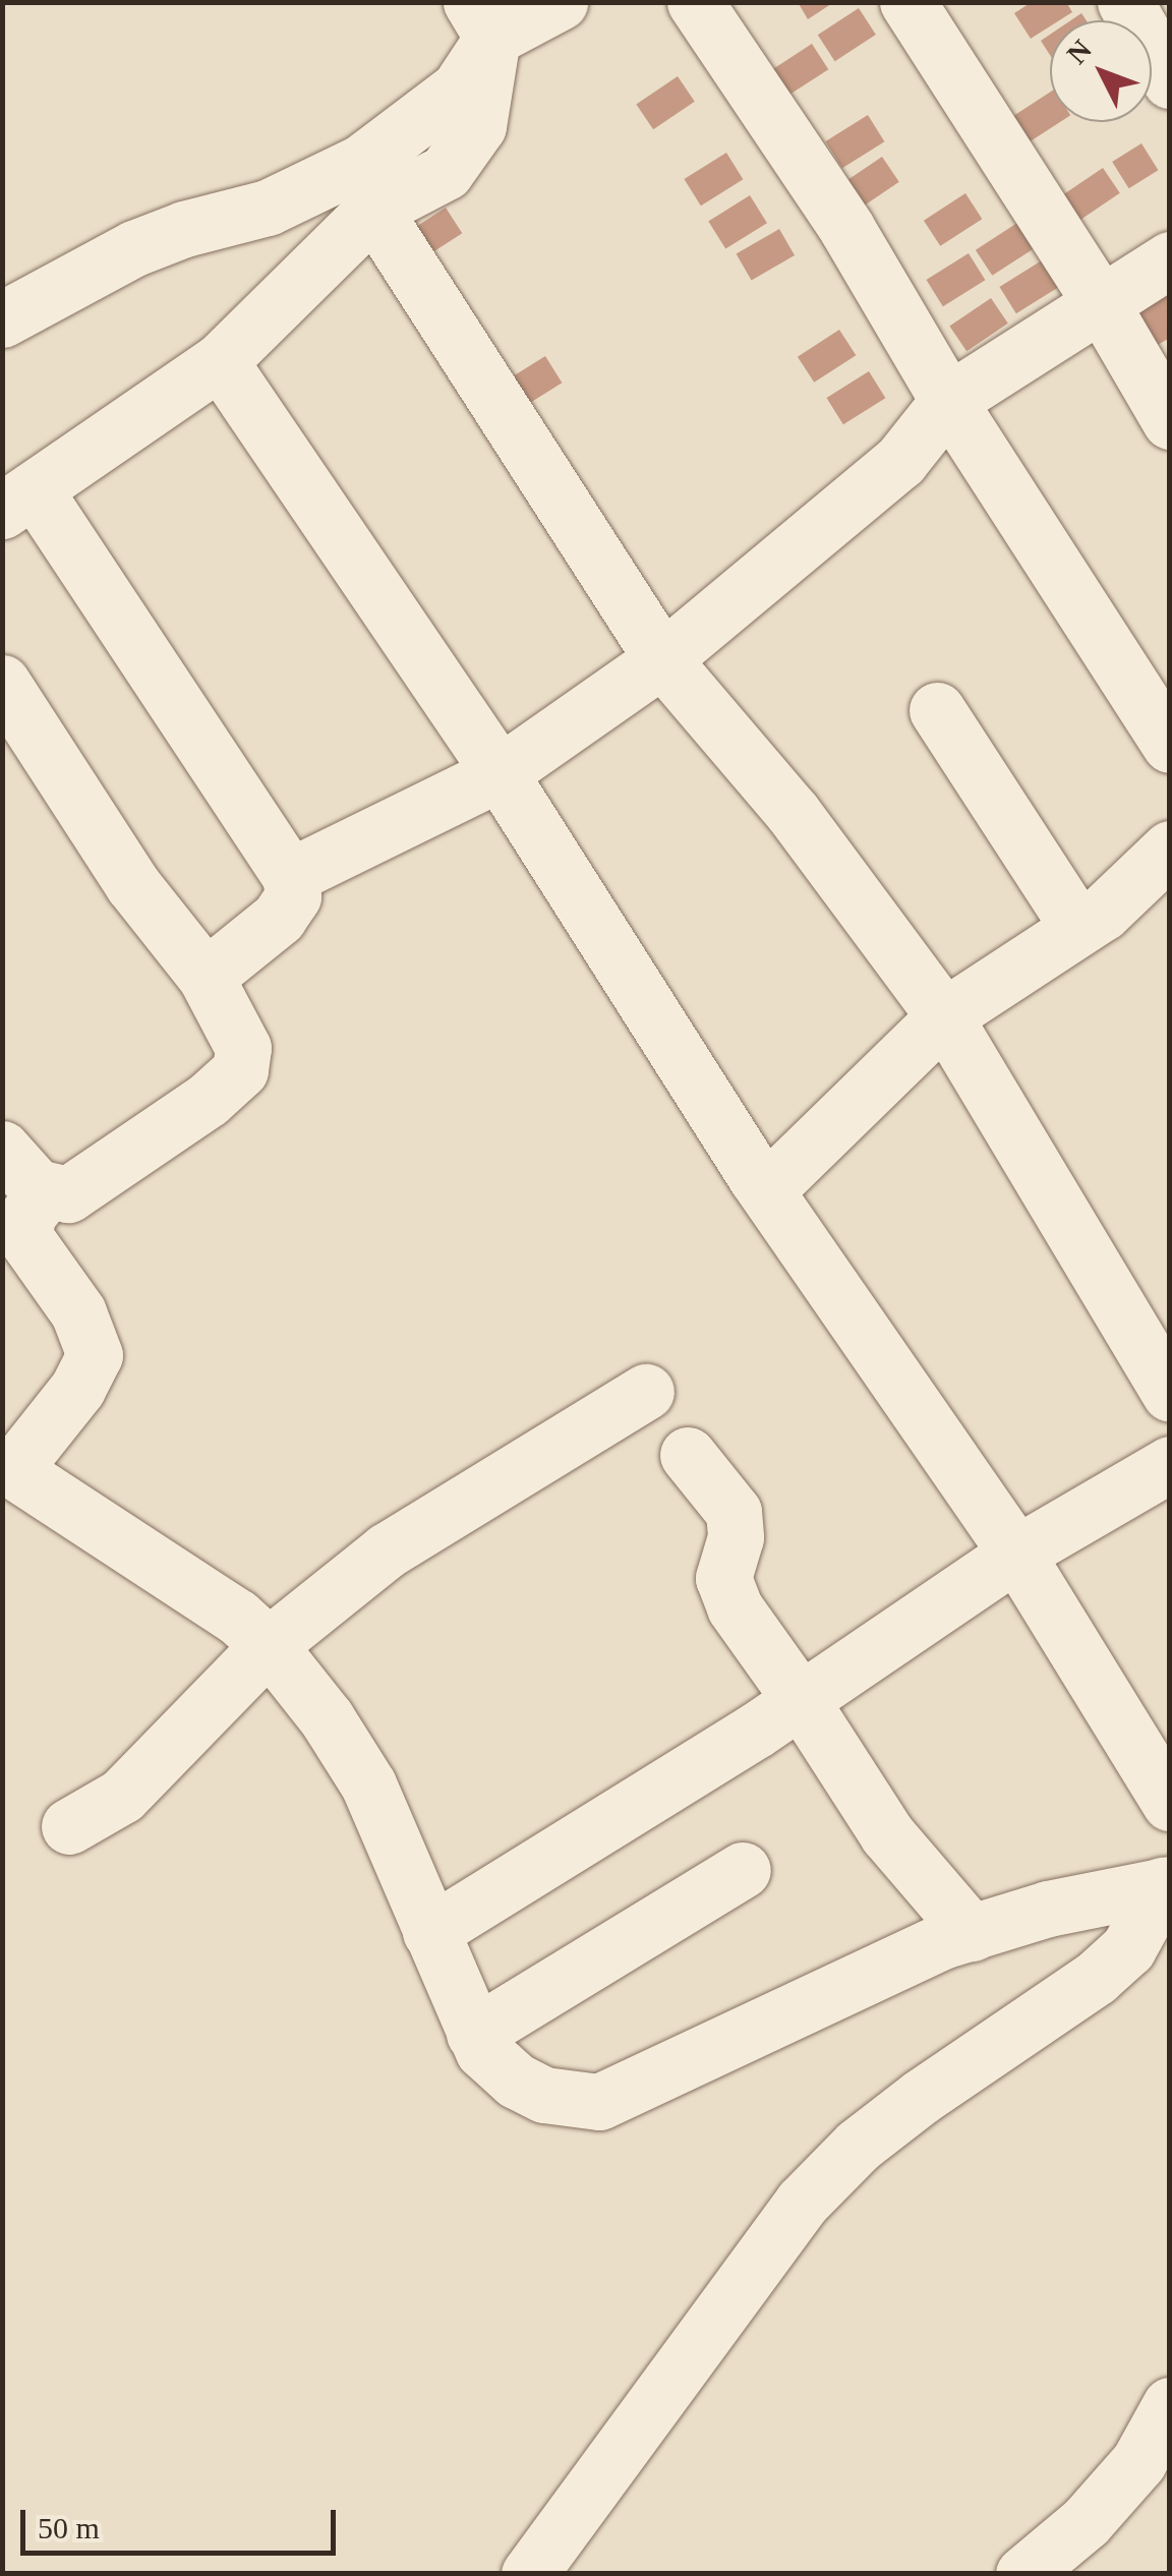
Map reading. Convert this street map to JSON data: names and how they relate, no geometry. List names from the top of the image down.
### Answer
{
  "scale_bar": "50 m",
  "north": "top left"
}
